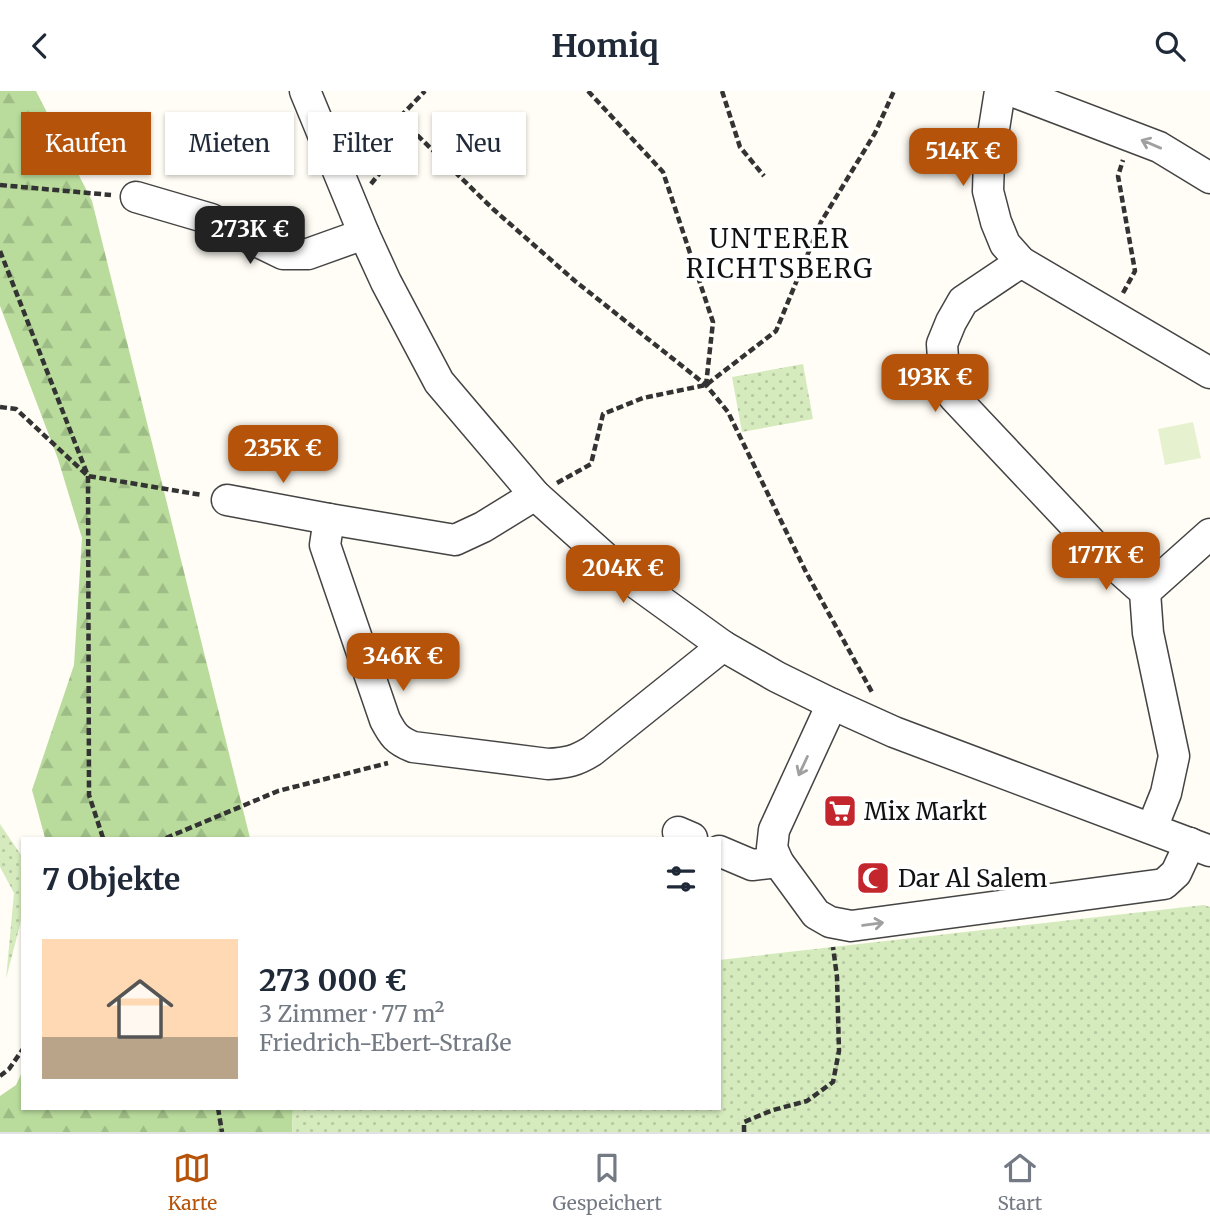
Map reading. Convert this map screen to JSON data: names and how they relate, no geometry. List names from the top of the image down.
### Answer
{
  "districts": ["UNTERER RICHTSBERG"],
  "places": {
    "supermarket": ["Mix Markt"],
    "mosque": ["Dar Al Salem"]
  },
  "page": {
    "header": "Homiq",
    "chip": [
      "Kaufen",
      "Mieten",
      "Filter",
      "Neu"
    ],
    "price": [
      "514K €",
      "273K €",
      "193K €",
      "235K €",
      "177K €",
      "204K €",
      "346K €"
    ],
    "heading": "7 Objekte",
    "list": [
      {
        "name": "273 000 €",
        "note": "3 Zimmer · 77 m² · Friedrich-Ebert-Straße"
      }
    ],
    "tabs": ["Karte", "Gespeichert", "Start"]
  }
}
